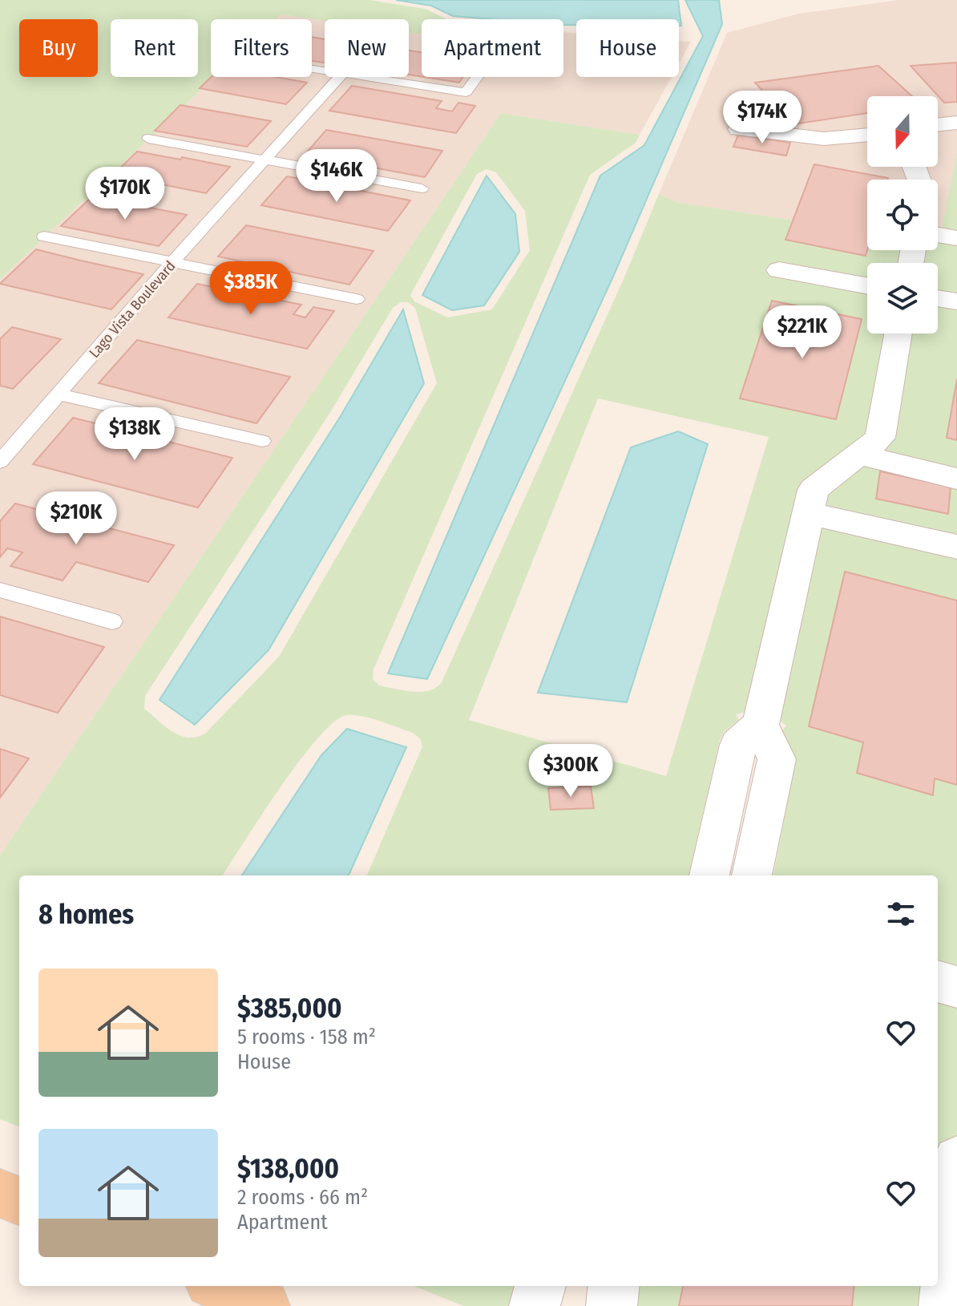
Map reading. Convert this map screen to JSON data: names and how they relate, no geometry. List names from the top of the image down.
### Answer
{
  "streets": {
    "lane": ["Lago Vista Boulevard"]
  },
  "north": "bottom",
  "page": {
    "chip": [
      "Buy",
      "Rent",
      "Filters",
      "New",
      "Apartment",
      "House"
    ],
    "price": [
      "$174K",
      "$146K",
      "$170K",
      "$385K",
      "$221K",
      "$138K",
      "$210K",
      "$300K"
    ],
    "heading": "8 homes",
    "list": [
      {
        "name": "$385,000",
        "note": "5 rooms · 158 m² · House"
      },
      {
        "name": "$138,000",
        "note": "2 rooms · 66 m² · Apartment"
      }
    ]
  }
}
